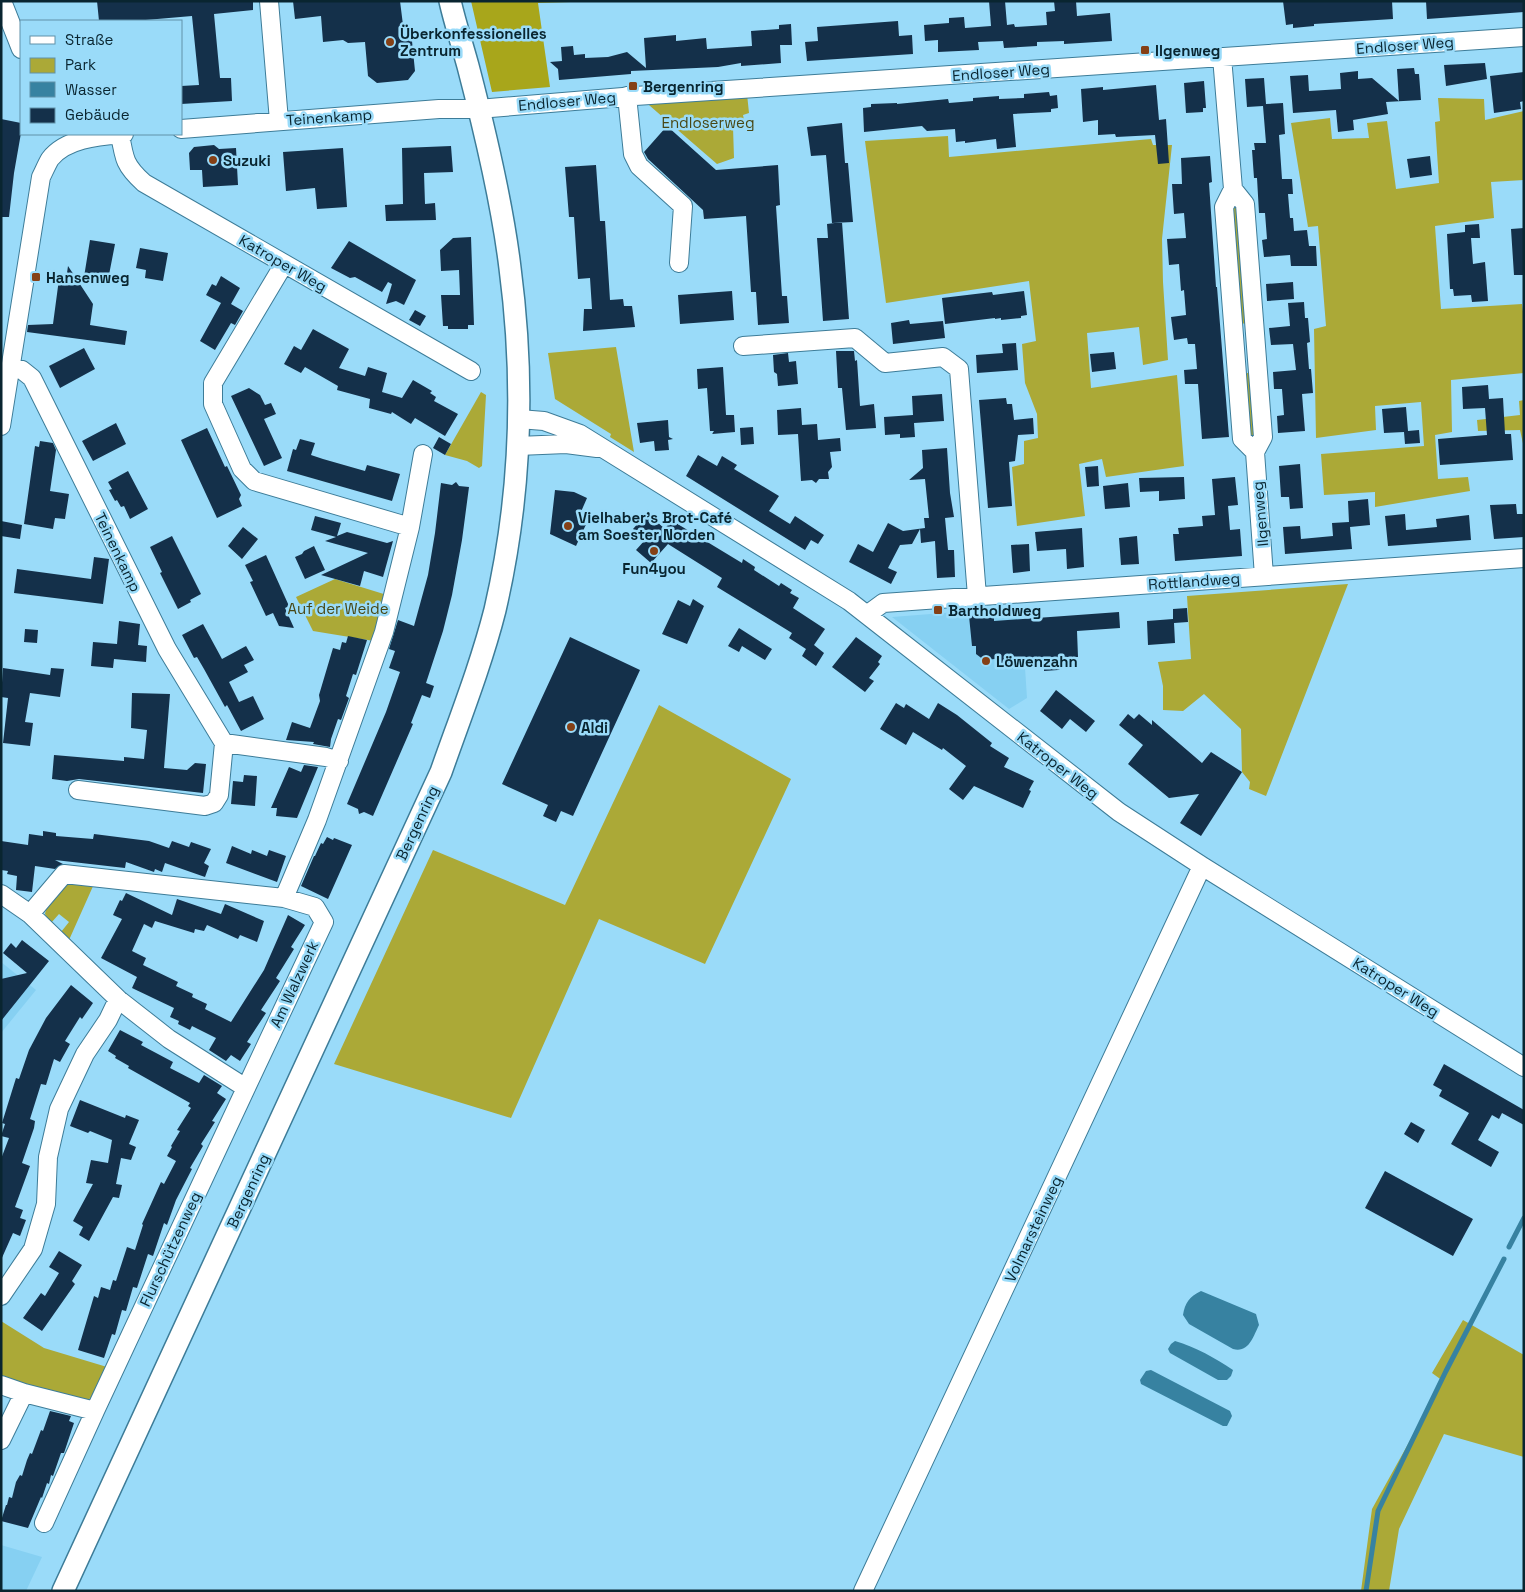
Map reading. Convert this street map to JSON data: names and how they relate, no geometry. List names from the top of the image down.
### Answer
{
  "streets": {
    "main road": ["Bergenring"],
    "street": [
      "Endloser Weg",
      "Teinenkamp",
      "Katroper Weg",
      "Ilgenweg",
      "Rottlandweg",
      "Am Walzwerk",
      "Volmarsteinweg",
      "Flurschützenweg"
    ]
  },
  "crossings": [
    ["Endloser Weg", "Teinenkamp"],
    ["Endloser Weg", "Ilgenweg"],
    ["Endloser Weg", "Bergenring"],
    ["Teinenkamp", "Bergenring"],
    ["Katroper Weg", "Rottlandweg"],
    ["Katroper Weg", "Bergenring"],
    ["Katroper Weg", "Volmarsteinweg"],
    ["Ilgenweg", "Rottlandweg"],
    ["Am Walzwerk", "Flurschützenweg"]
  ],
  "parks": ["Endloserweg", "Auf der Weide"],
  "places": {
    "other": [
      "Überkonfessionelles Zentrum",
      "Suzuki",
      "Vielhaber's Brot-Café am Soester Norden",
      "Fun4you",
      "Löwenzahn",
      "Aldi"
    ],
    "transit": [
      "Ilgenweg",
      "Bergenring",
      "Hansenweg",
      "Bartholdweg"
    ]
  },
  "legend": [
    "Straße",
    "Park",
    "Wasser",
    "Gebäude"
  ]
}
